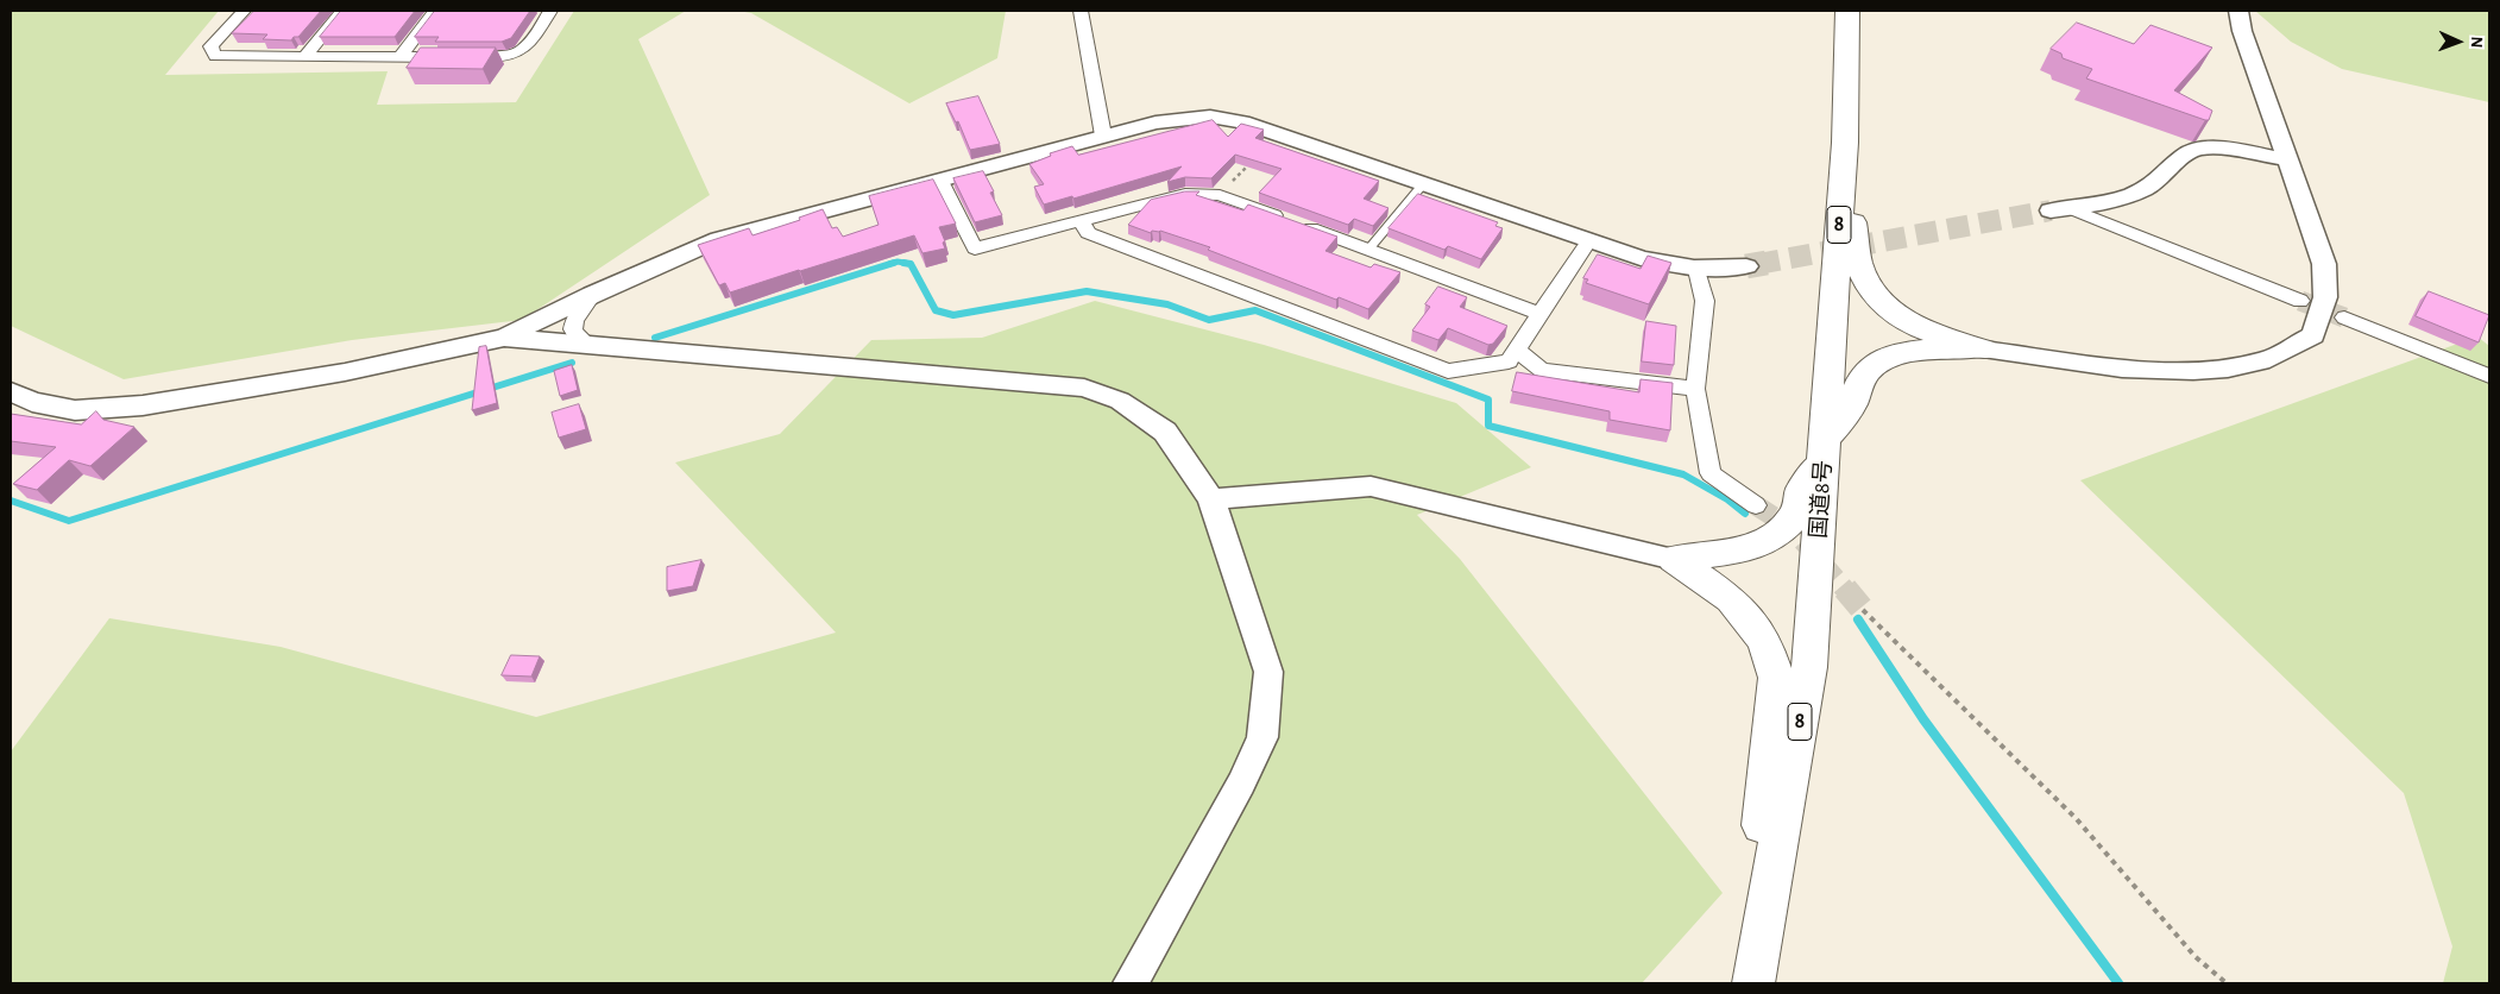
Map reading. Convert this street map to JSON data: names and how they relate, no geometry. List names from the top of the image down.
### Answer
{
  "streets": {
    "highway": ["8", "国道8号"]
  },
  "north": "right"
}
